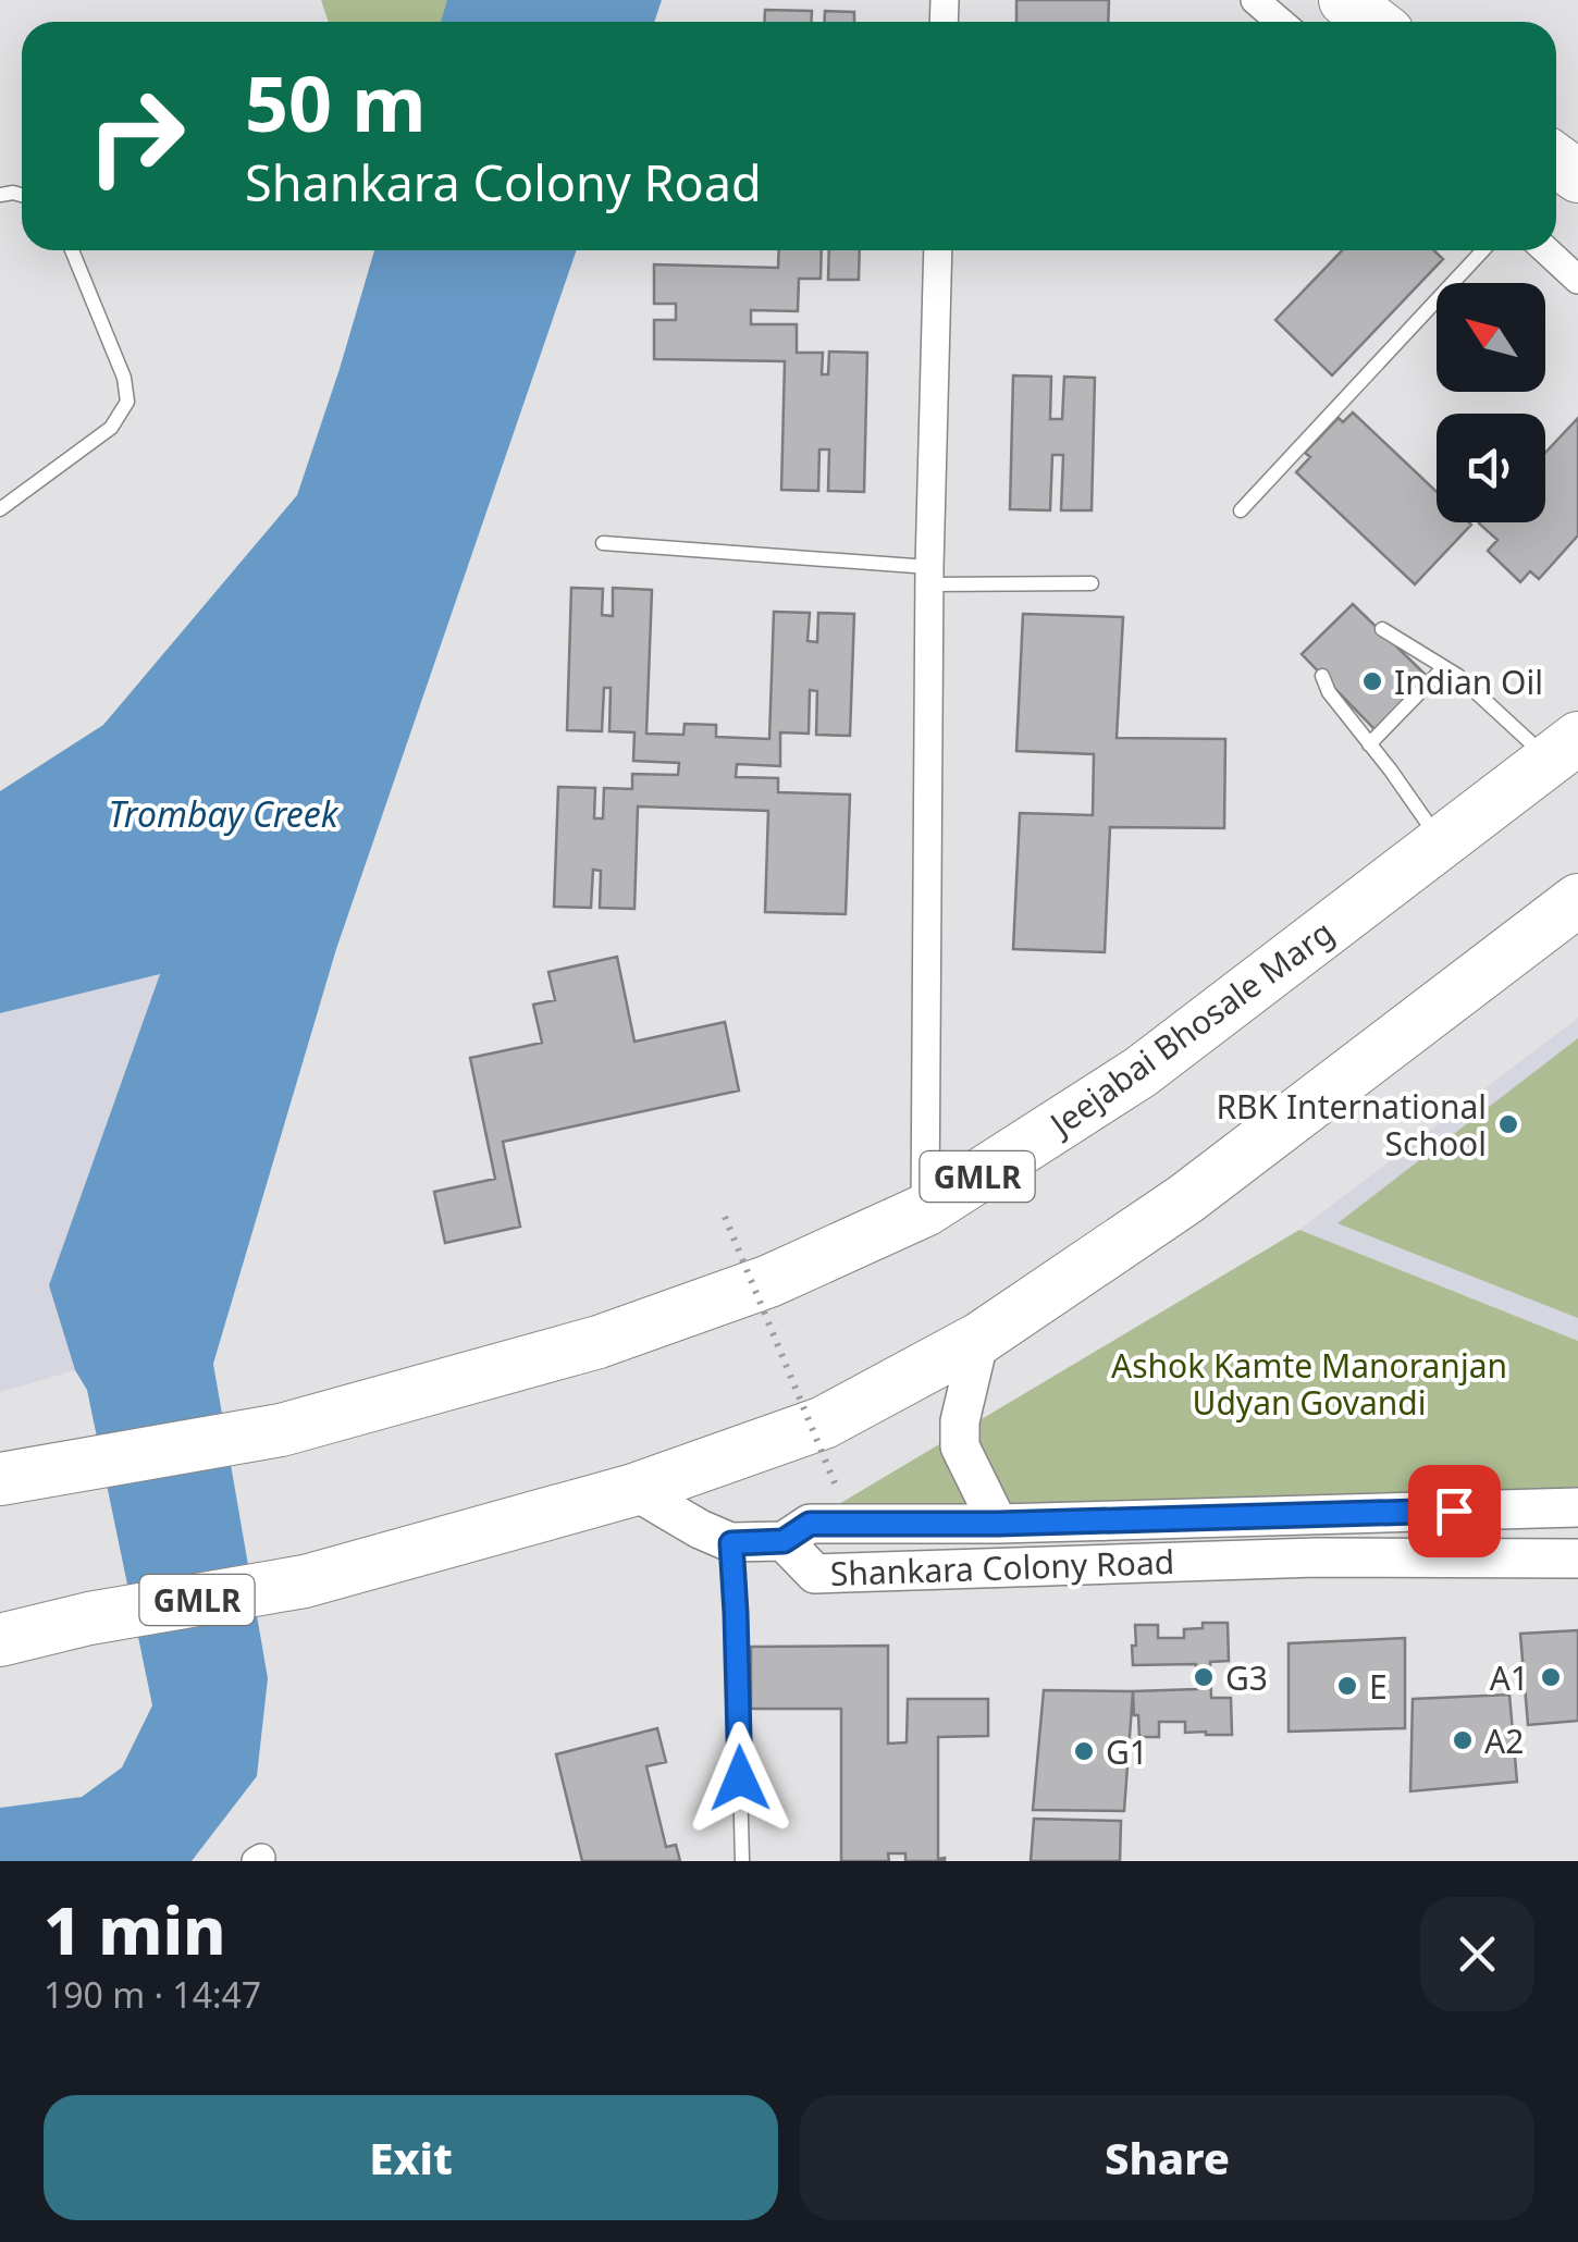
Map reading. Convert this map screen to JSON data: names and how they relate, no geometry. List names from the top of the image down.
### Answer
{
  "streets": {
    "highway": ["Jeejabai Bhosale Marg", "GMLR"],
    "main road": ["Shankara Colony Road"]
  },
  "water": ["Trombay Creek"],
  "parks": ["Ashok Kamte Manoranjan Udyan Govandi"],
  "places": [
    "Indian Oil",
    "RBK International School",
    "G3",
    "A1",
    "E",
    "A2",
    "G1"
  ],
  "north": "top left",
  "page": {
    "turn": ["50 m", "Shankara Colony Road"],
    "heading": ["1 min", "190 m · 14:47"],
    "buttons": ["Exit", "Share"]
  }
}
